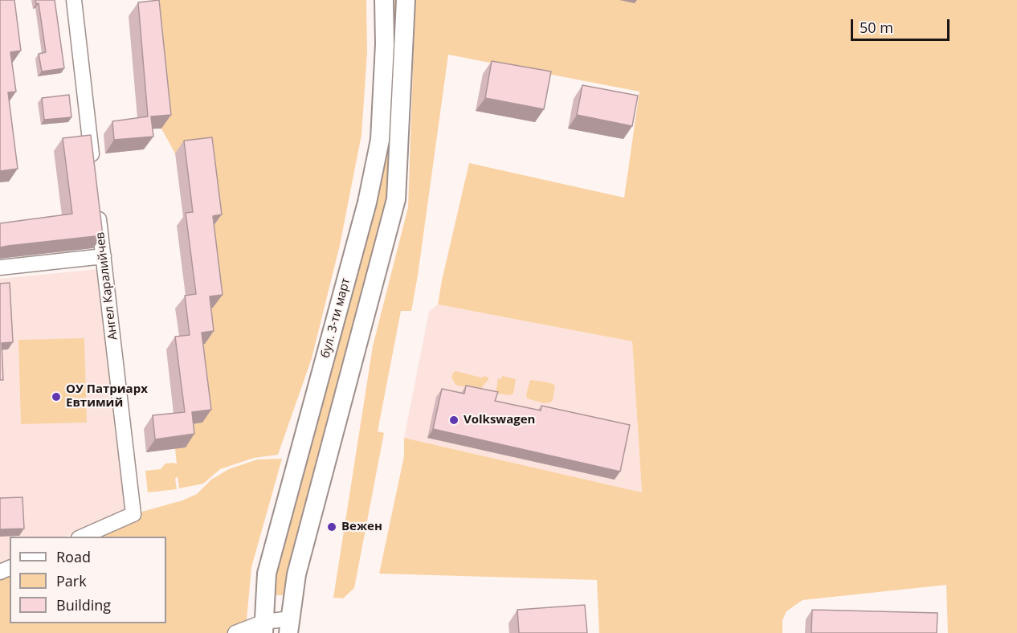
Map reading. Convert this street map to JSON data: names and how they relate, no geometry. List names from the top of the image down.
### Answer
{
  "streets": {
    "street": ["Ангел Каралийчев", "бул. 3-ти март"]
  },
  "places": ["ОУ Патриарх Евтимий", "Volkswagen", "Вежен"],
  "legend": ["Road", "Park", "Building"],
  "scale_bar": "50 m"
}
